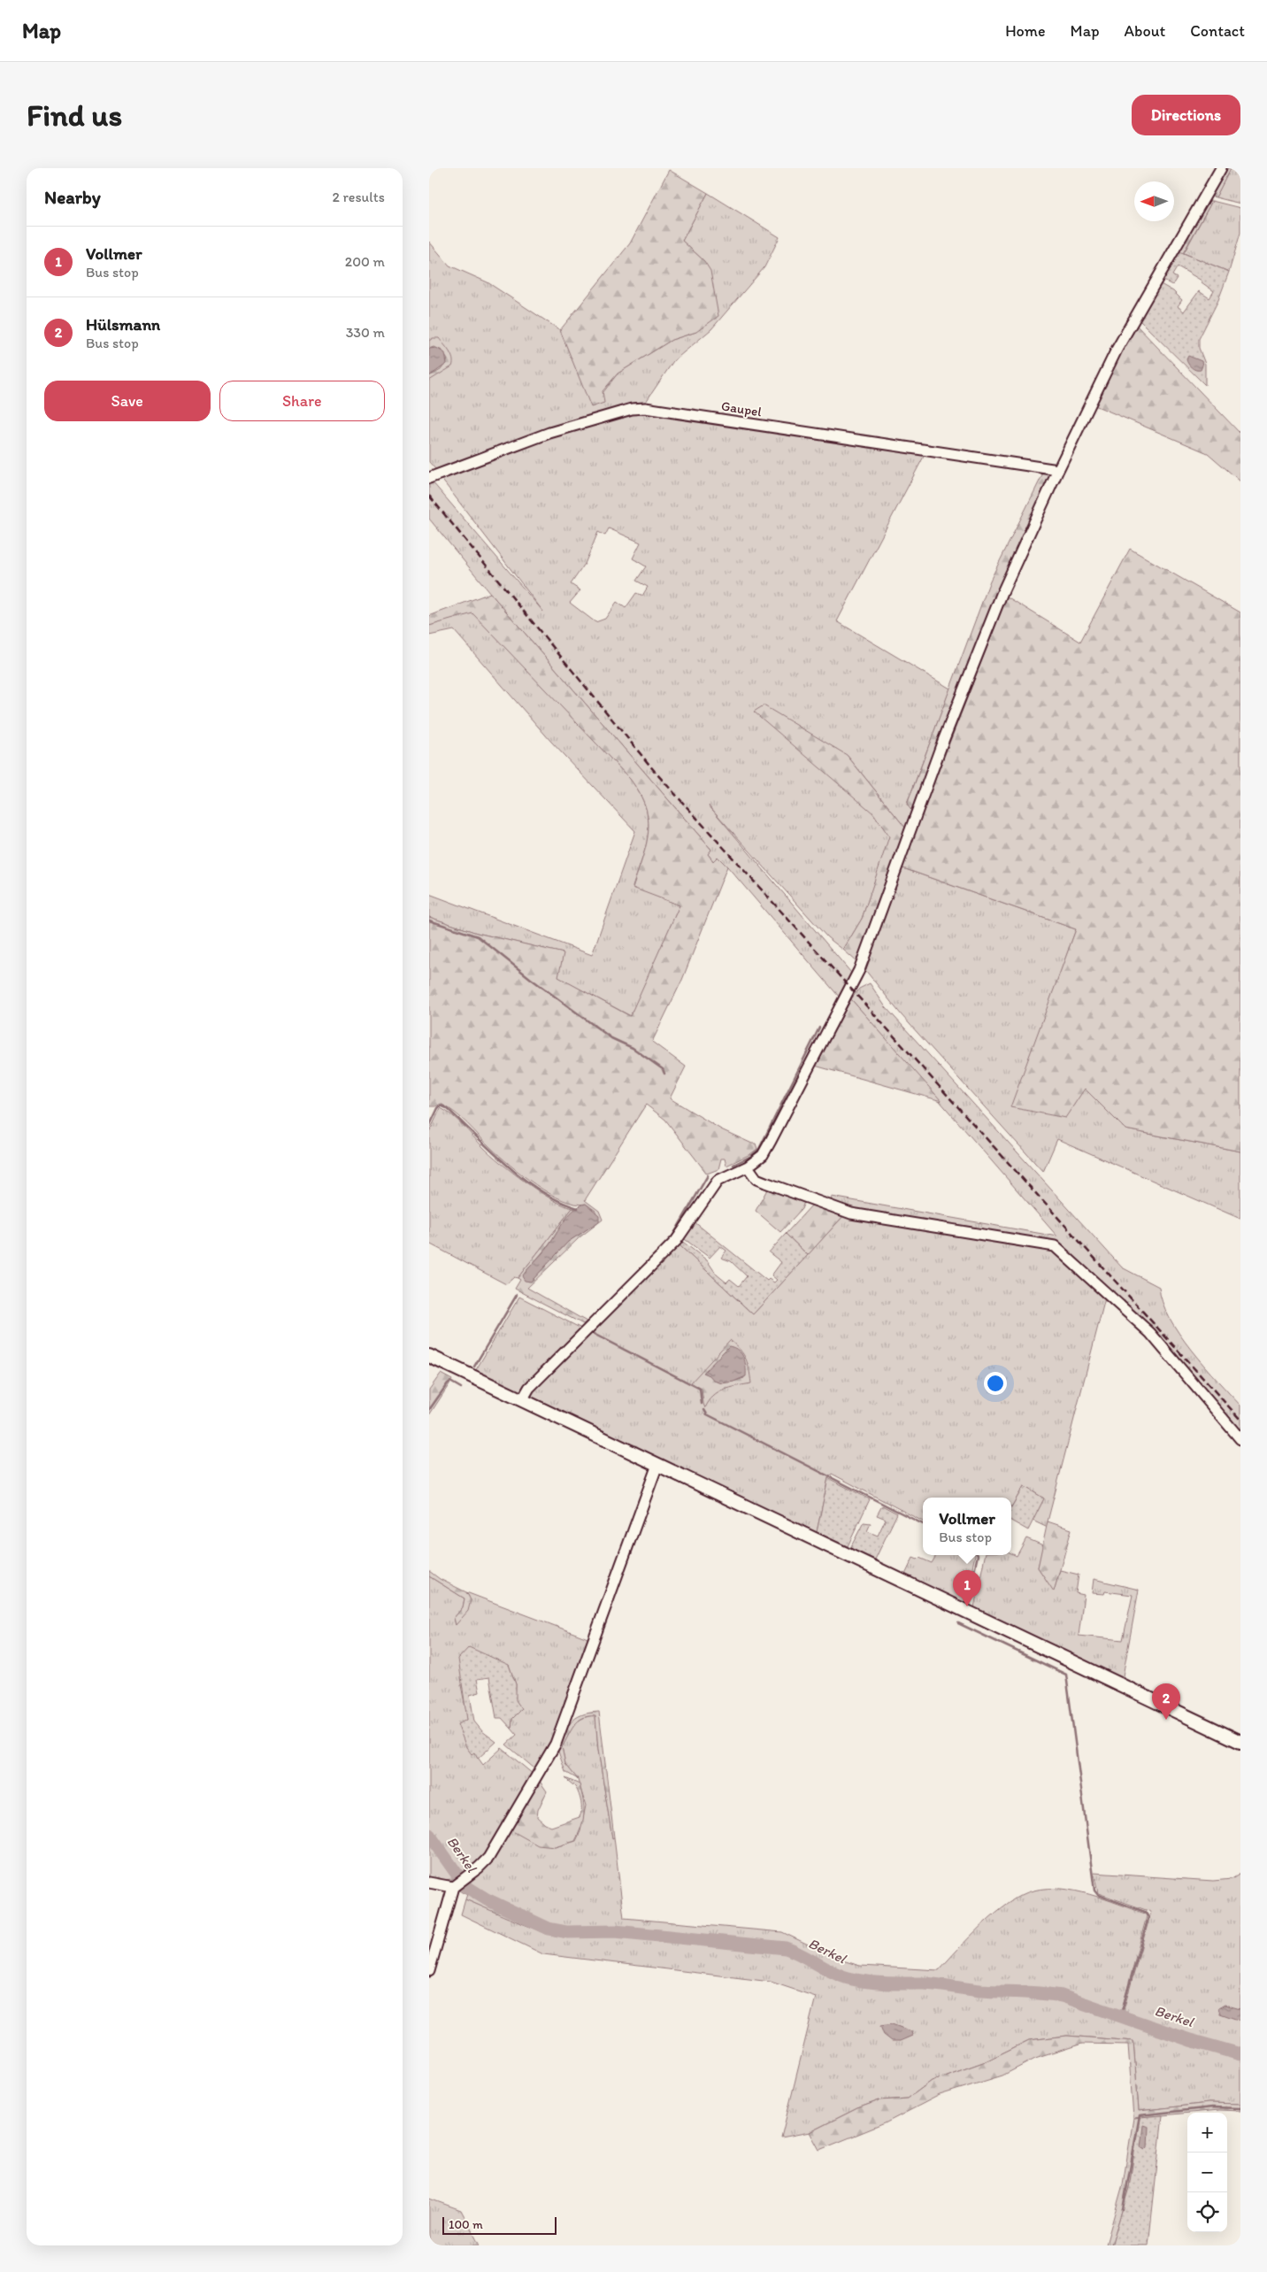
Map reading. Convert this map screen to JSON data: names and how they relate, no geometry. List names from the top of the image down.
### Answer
{
  "streets": {
    "street": ["Gaupel"]
  },
  "water": ["Berkel"],
  "scale_bar": "100 m",
  "north": "left",
  "page": {
    "header": "Map",
    "nav": [
      "Home",
      "Map",
      "About",
      "Contact"
    ],
    "buttons": [
      "Directions",
      ["Save", "Share"]
    ],
    "title": "Find us",
    "heading": ["Nearby", "2 results"],
    "list": [
      {
        "mark": "1",
        "name": "Vollmer",
        "note": "Bus stop",
        "value": "200 m"
      },
      {
        "mark": "2",
        "name": "Hülsmann",
        "note": "Bus stop",
        "value": "330 m"
      }
    ],
    "popup": ["Vollmer", "Bus stop"],
    "pins": ["1", "2"],
    "map_buttons": ["+", "−"],
    "scale": "100 m"
  }
}
